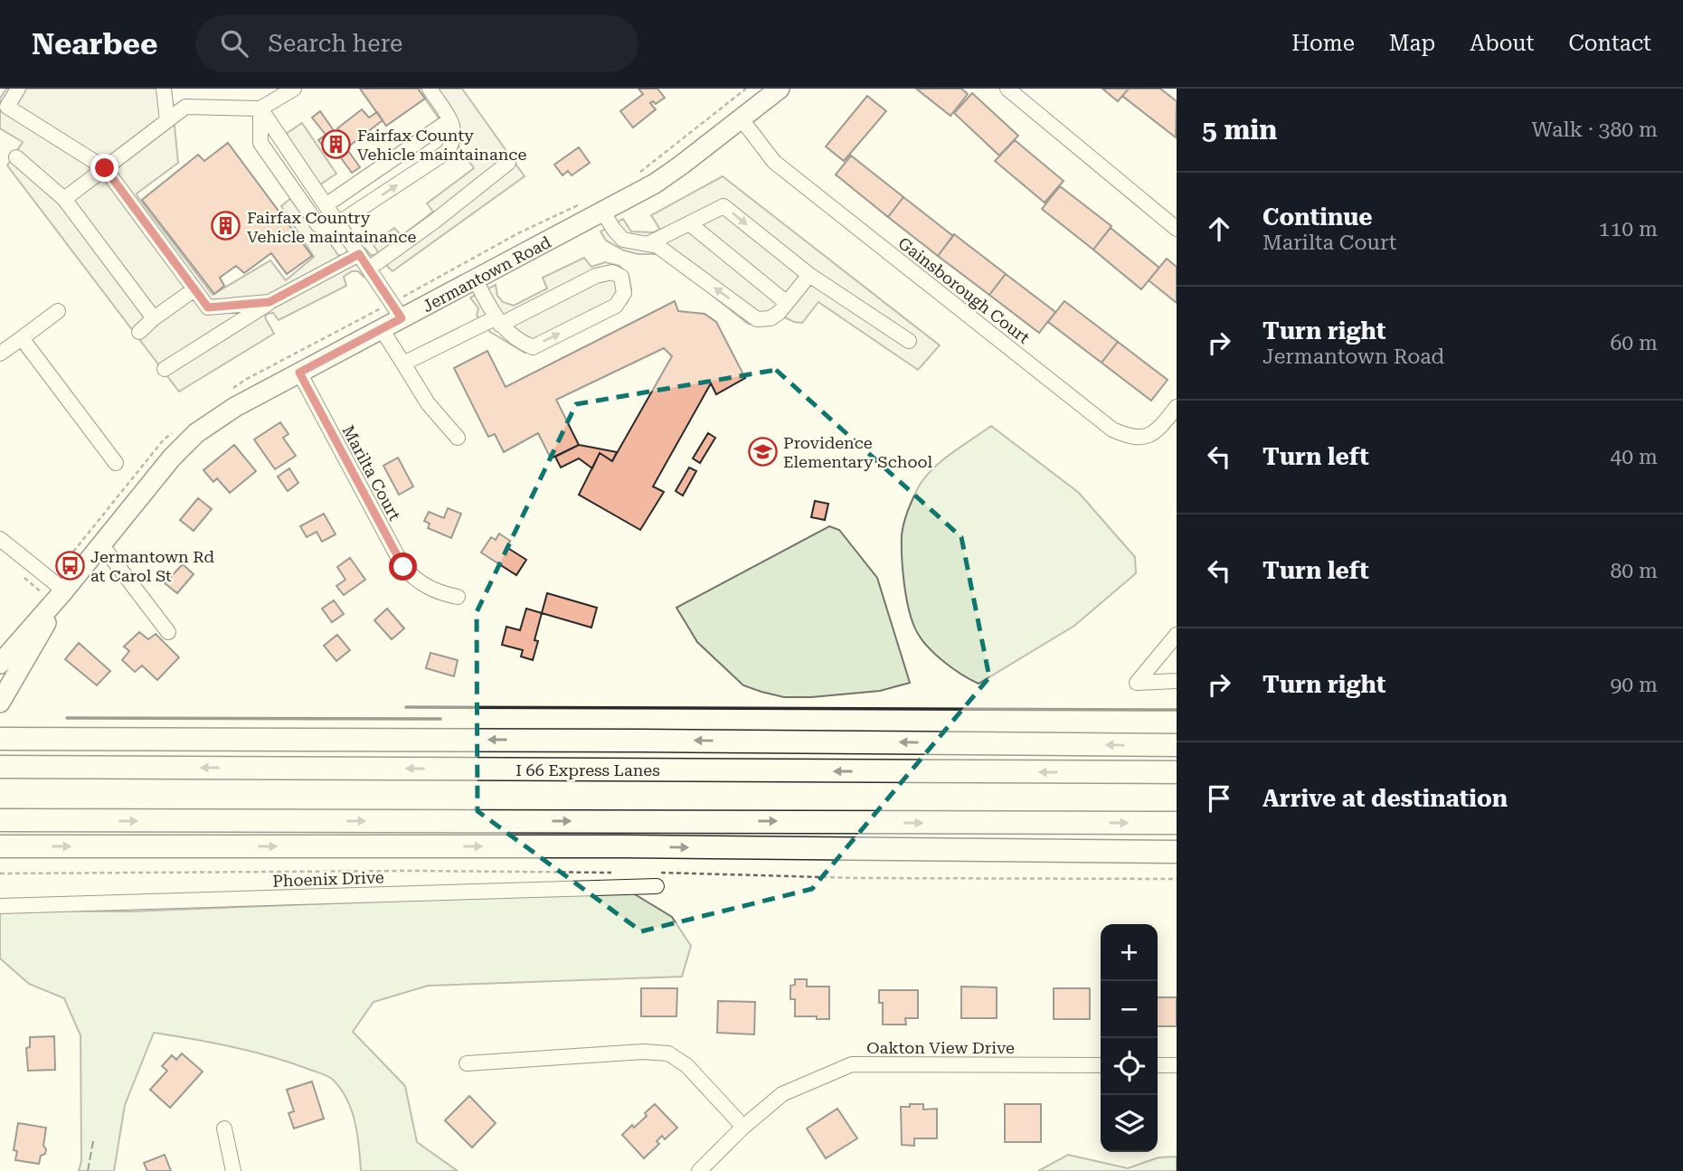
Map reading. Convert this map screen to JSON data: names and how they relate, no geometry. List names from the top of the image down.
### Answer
{
  "streets": {
    "highway": ["I 66 Express Lanes"],
    "main road": ["Jermantown Road"],
    "street": [
      "Gainsborough Court",
      "Marilta Court",
      "Phoenix Drive",
      "Oakton View Drive"
    ]
  },
  "crossings": [
    ["Jermantown Road", "Gainsborough Court"],
    ["Jermantown Road", "Marilta Court"]
  ],
  "places": {
    "building": ["Fairfax County Vehicle maintainance", "Fairfax Country Vehicle maintainance"],
    "school or university": ["Providence Elementary School"],
    "bus stop": ["Jermantown Rd at Carol St"]
  },
  "page": {
    "header": "Nearbee",
    "search": "Search here",
    "nav": [
      "Home",
      "Map",
      "About",
      "Contact"
    ],
    "heading": ["5 min", "Walk · 380 m"],
    "list": [
      ["Continue", "Marilta Court", "110 m"],
      ["Turn right", "Jermantown Road", "60 m"],
      ["Turn left", "40 m"],
      ["Turn left", "80 m"],
      ["Turn right", "90 m"],
      "Arrive at destination"
    ],
    "map_buttons": ["+", "−"]
  }
}
